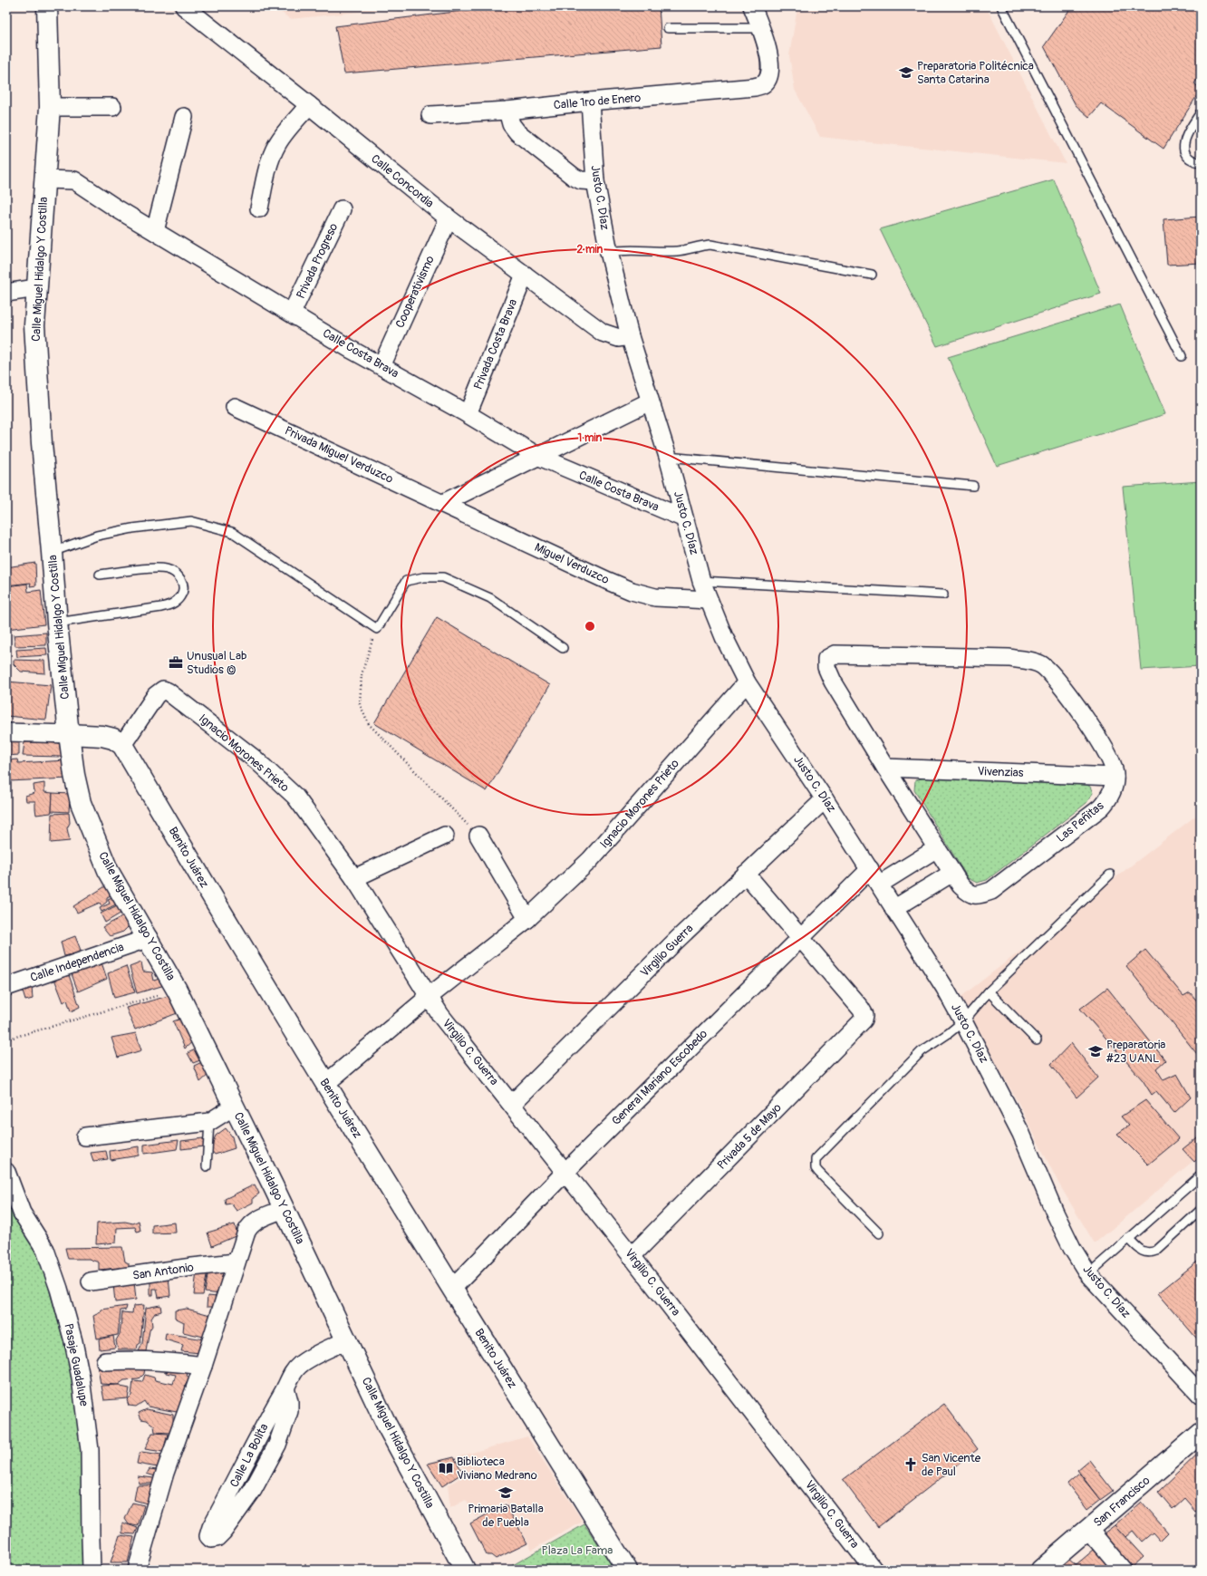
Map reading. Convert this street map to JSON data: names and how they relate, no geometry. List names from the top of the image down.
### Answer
{
  "streets": {
    "street": [
      "Calle 1ro de Enero",
      "Calle Concordia",
      "Justo C. Díaz",
      "Privada Progreso",
      "Calle Miguel Hidalgo Y Costilla",
      "Cooperativismo",
      "Privada Costa Brava",
      "Calle Costa Brava",
      "Privada Miguel Verduzco",
      "Miguel Verduzco",
      "Ignacio Morones Prieto",
      "Vivenzias",
      "Las Peñitas",
      "Benito Juárez",
      "Virgilio Guerra",
      "Calle Independencia",
      "Virgilio C. Guerra",
      "General Mariano Escobedo",
      "Privada 5 de Mayo",
      "San Antonio",
      "Pasaje Guadalupe",
      "Calle La Bolita",
      "San Francisco"
    ]
  },
  "crossings": [
    ["Calle 1ro de Enero", "Justo C. Díaz"],
    ["Calle Concordia", "Justo C. Díaz"],
    ["Calle Concordia", "Cooperativismo"],
    ["Calle Concordia", "Privada Costa Brava"],
    ["Justo C. Díaz", "Calle Costa Brava"],
    ["Justo C. Díaz", "Miguel Verduzco"],
    ["Justo C. Díaz", "Ignacio Morones Prieto"],
    ["Justo C. Díaz", "Virgilio Guerra"],
    ["Justo C. Díaz", "General Mariano Escobedo"],
    ["Privada Progreso", "Calle Costa Brava"],
    ["Calle Miguel Hidalgo Y Costilla", "Calle Costa Brava"],
    ["Calle Miguel Hidalgo Y Costilla", "Calle Independencia"],
    ["Calle Miguel Hidalgo Y Costilla", "Calle La Bolita"],
    ["Cooperativismo", "Calle Costa Brava"],
    ["Privada Costa Brava", "Calle Costa Brava"],
    ["Privada Miguel Verduzco", "Miguel Verduzco"],
    ["Ignacio Morones Prieto", "Benito Juárez"],
    ["Ignacio Morones Prieto", "Virgilio C. Guerra"],
    ["Vivenzias", "Las Peñitas"],
    ["Benito Juárez", "General Mariano Escobedo"],
    ["Virgilio Guerra", "Virgilio C. Guerra"],
    ["Virgilio C. Guerra", "General Mariano Escobedo"],
    ["Virgilio C. Guerra", "Privada 5 de Mayo"],
    ["General Mariano Escobedo", "Privada 5 de Mayo"]
  ],
  "parks": ["Plaza La Fama"],
  "places": {
    "school or university": ["Preparatoria Politécnica Santa Catarina", "Preparatoria #23 UANL", "Primaria Batalla de Puebla"],
    "office": ["Unusual Lab Studios ©"],
    "church": ["San Vicente de Paul"],
    "library": ["Biblioteca Viviano Medrano"]
  },
  "rings": ["2 min", "1 min"]
}
